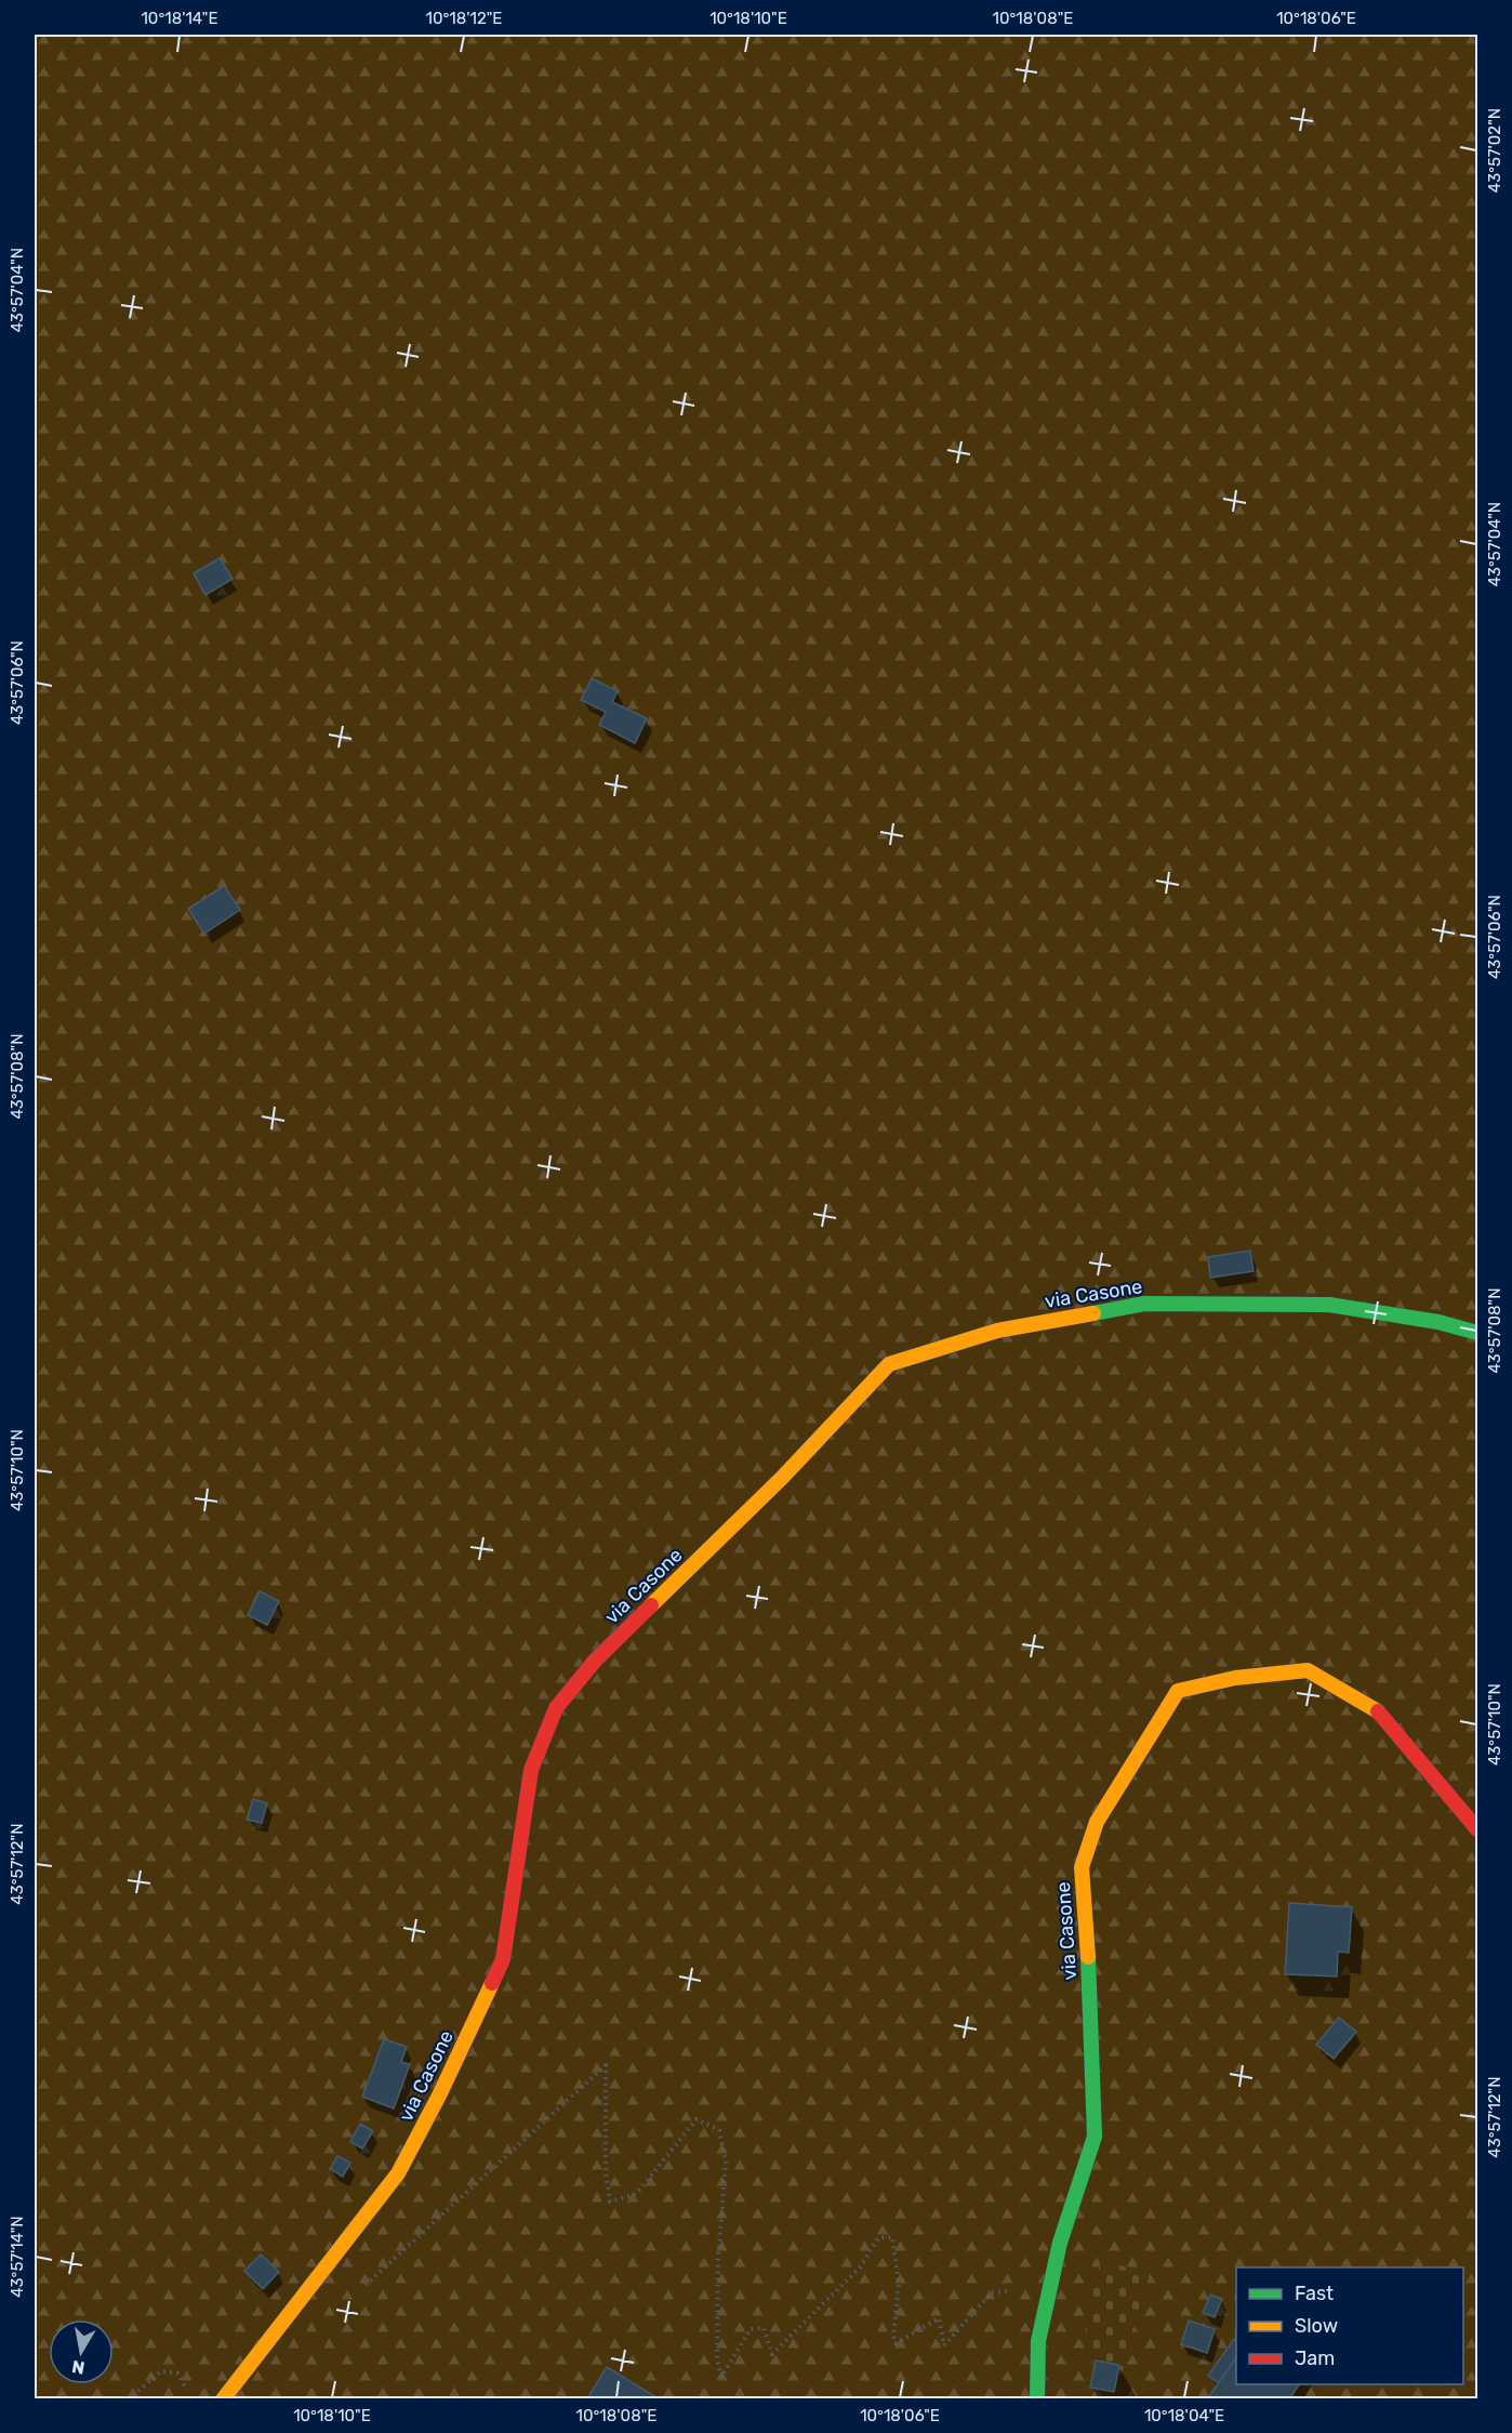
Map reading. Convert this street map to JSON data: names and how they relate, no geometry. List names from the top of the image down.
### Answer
{
  "streets": {
    "street": ["via Casone"]
  },
  "legend": ["Fast", "Slow", "Jam"],
  "north": "bottom",
  "coordinates": [
    "10°18'14\"E",
    "10°18'12\"E",
    "10°18'10\"E",
    "10°18'08\"E",
    "10°18'06\"E",
    "43°57'02\"N",
    "43°57'04\"N",
    "43°57'06\"N",
    "43°57'08\"N",
    "43°57'10\"N",
    "43°57'12\"N",
    "43°57'14\"N",
    "10°18'04\"E"
  ]
}
